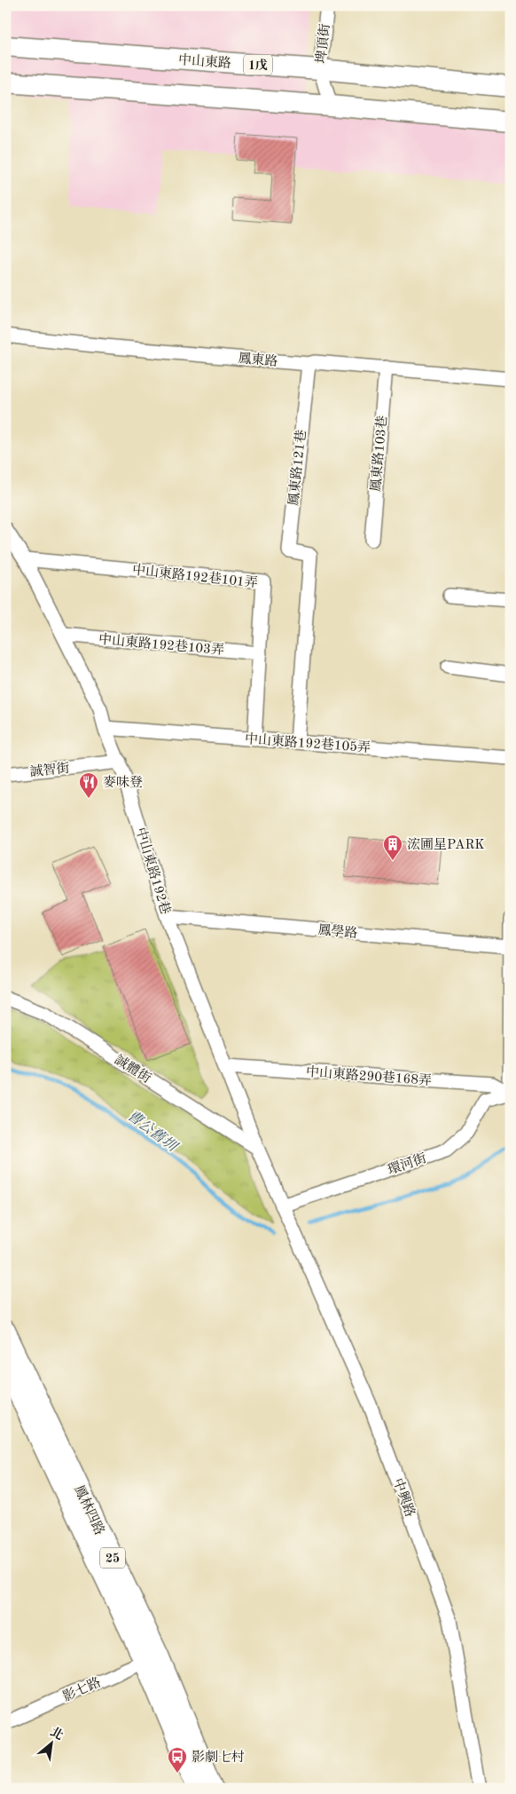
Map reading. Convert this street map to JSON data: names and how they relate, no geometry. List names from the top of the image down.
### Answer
{
  "streets": {
    "main road": [
      "中山東路",
      "1戊",
      "鳳林四路",
      "25"
    ],
    "street": [
      "埤頂街",
      "鳳東路",
      "鳳東路103巷",
      "鳳東路121巷",
      "中山東路192巷101弄",
      "中山東路192巷103弄",
      "中山東路192巷105弄",
      "誠智街",
      "中山東路192巷",
      "鳳學路",
      "誠體街",
      "中山東路290巷168弄",
      "環河街",
      "中興路",
      "影七路"
    ]
  },
  "crossings": [
    ["埤頂街", "中山東路"],
    ["鳳東路", "鳳東路103巷"],
    ["鳳東路", "鳳東路121巷"],
    ["鳳東路121巷", "中山東路192巷105弄"],
    ["中山東路192巷101弄", "中山東路192巷103弄"],
    ["中山東路192巷101弄", "中山東路192巷105弄"],
    ["中山東路192巷101弄", "中山東路192巷"],
    ["中山東路192巷103弄", "中山東路192巷"],
    ["中山東路192巷105弄", "中山東路192巷"],
    ["誠智街", "中山東路192巷"],
    ["中山東路192巷", "鳳學路"],
    ["中山東路192巷", "誠體街"],
    ["中山東路192巷", "中山東路290巷168弄"],
    ["中山東路192巷", "環河街"],
    ["中山東路192巷", "中興路"],
    ["中山東路290巷168弄", "環河街"],
    ["鳳林四路", "影七路"]
  ],
  "water": ["曹公舊圳"],
  "places": {
    "restaurant": ["麥味登"],
    "building": ["浤圃星PARK"],
    "bus stop": ["影劇七村"]
  },
  "north": "top right"
}
